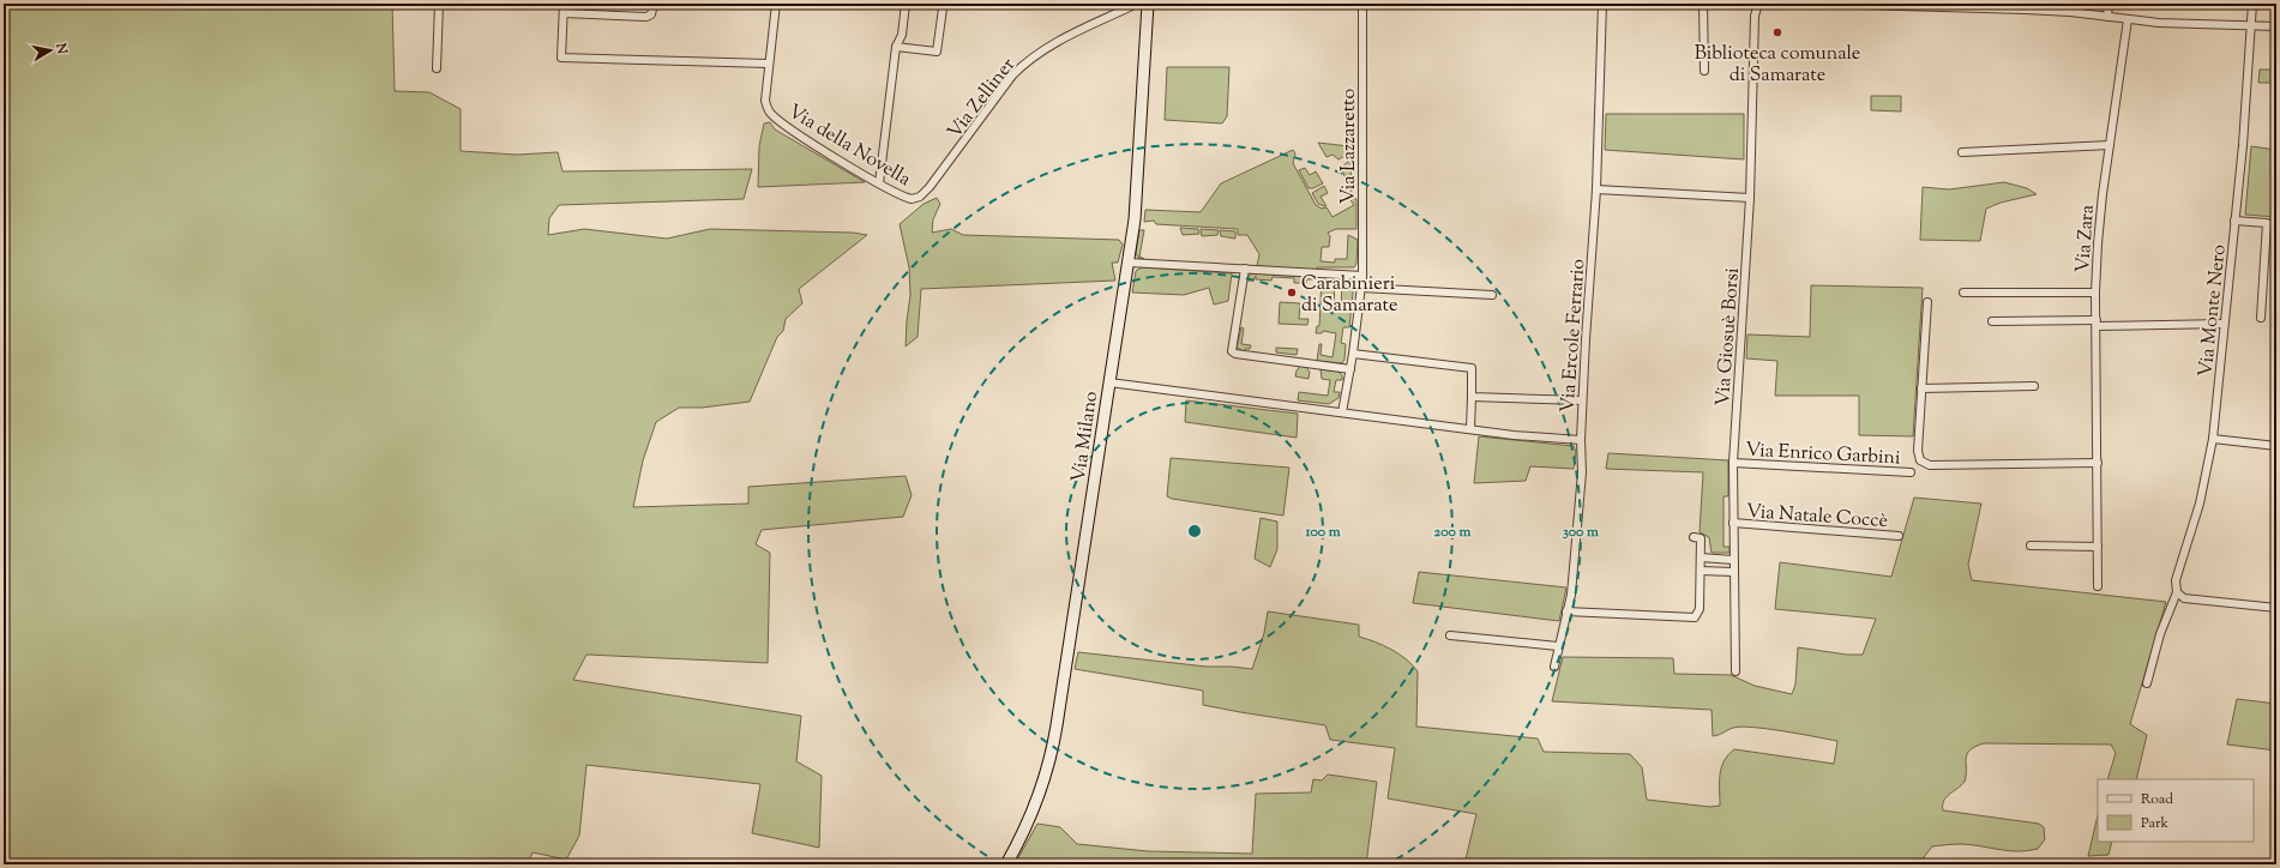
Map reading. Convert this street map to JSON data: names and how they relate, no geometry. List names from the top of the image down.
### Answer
{
  "streets": {
    "street": [
      "Via Zelliner",
      "Via della Novella",
      "Via Lazzaretto",
      "Via Zara",
      "Via Monte Nero",
      "Via Ercole Ferrario",
      "Via Giosuè Borsi",
      "Via Milano",
      "Via Enrico Garbini",
      "Via Natale Coccè"
    ]
  },
  "crossings": [
    ["Via Zelliner", "Via della Novella"],
    ["Via Giosuè Borsi", "Via Enrico Garbini"],
    ["Via Giosuè Borsi", "Via Natale Coccè"]
  ],
  "places": ["Biblioteca comunale di Samarate", "Carabinieri di Samarate"],
  "legend": ["Road", "Park"],
  "north": "right",
  "rings": ["100 m", "200 m", "300 m"]
}
